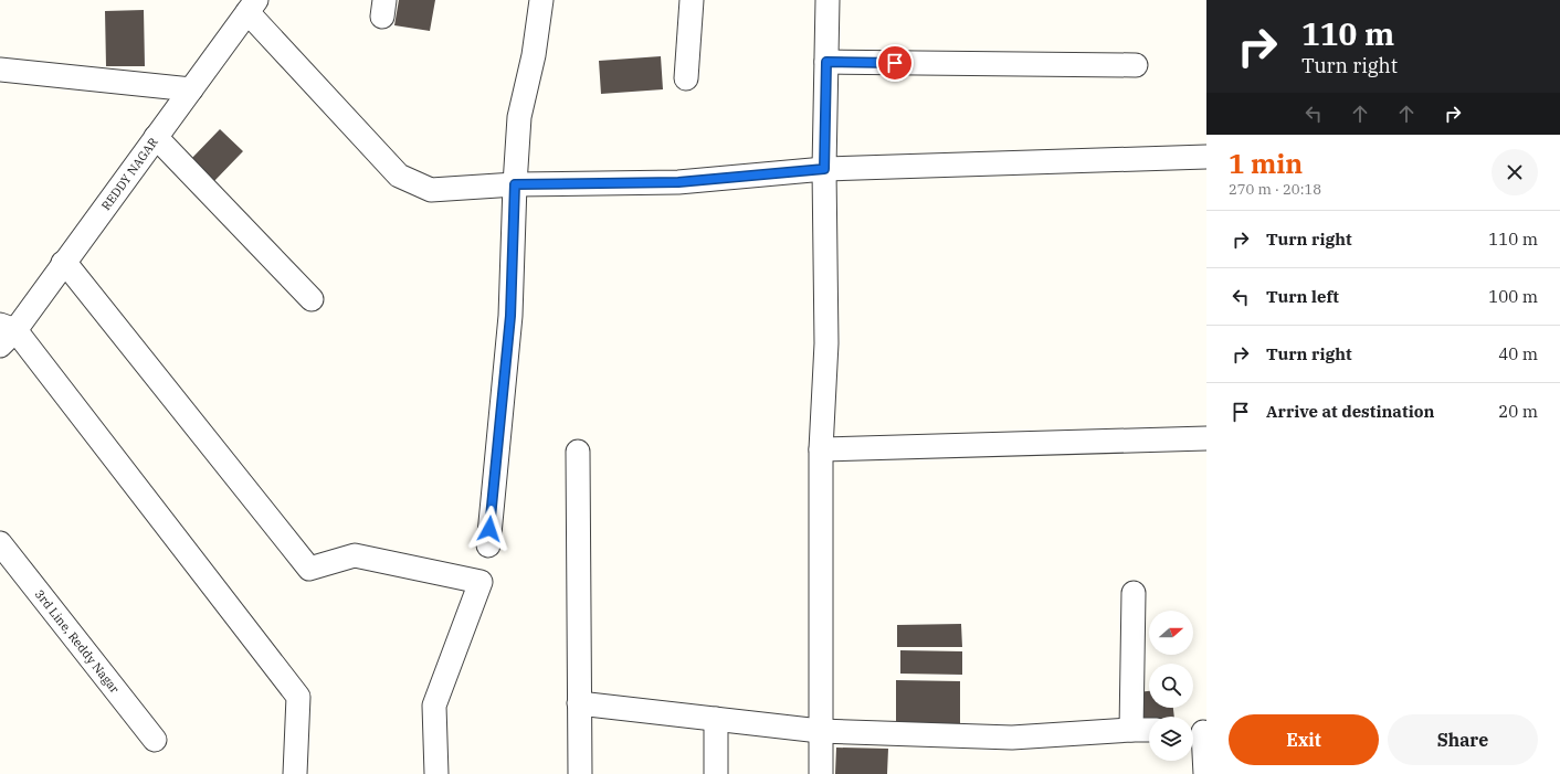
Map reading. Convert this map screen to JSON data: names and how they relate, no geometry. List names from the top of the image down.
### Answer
{
  "streets": {
    "street": ["REDDY NAGAR", "3rd Line, Reddy Nagar"]
  },
  "north": "right",
  "page": {
    "turn": ["110 m", "Turn right"],
    "heading": ["1 min", "270 m · 20:18"],
    "list": [
      {
        "name": "Turn right",
        "value": "110 m"
      },
      {
        "name": "Turn left",
        "value": "100 m"
      },
      {
        "name": "Turn right",
        "value": "40 m"
      },
      {
        "name": "Arrive at destination",
        "value": "20 m"
      }
    ],
    "buttons": ["Exit", "Share"]
  }
}
